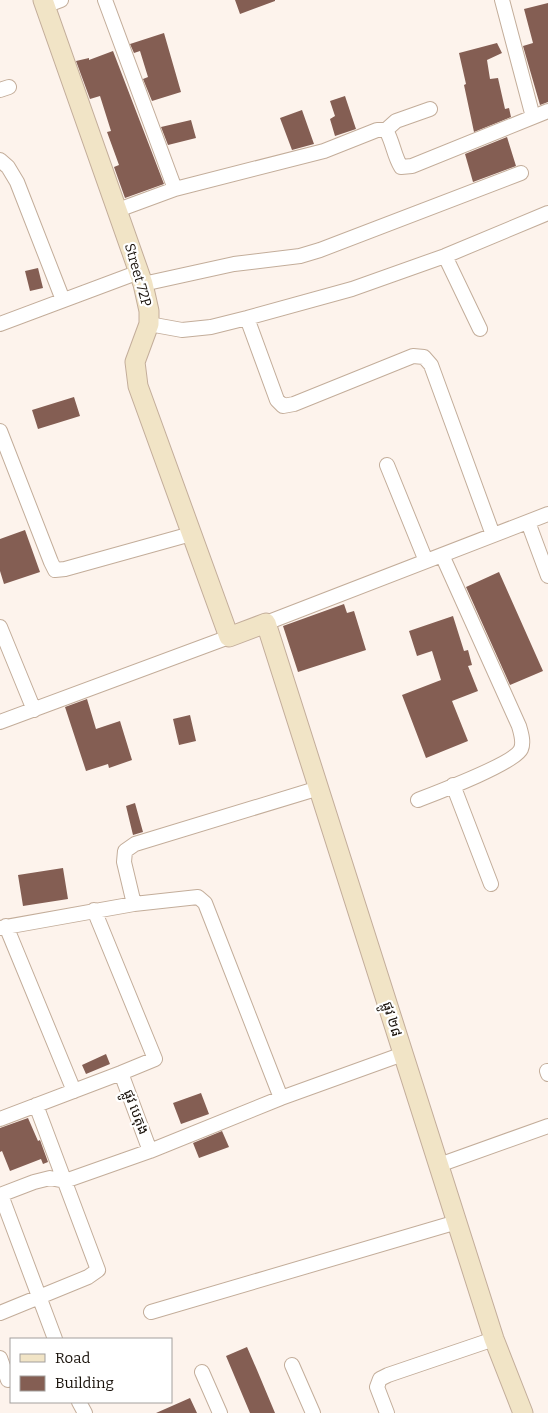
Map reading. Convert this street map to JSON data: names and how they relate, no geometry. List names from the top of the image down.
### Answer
{
  "streets": {
    "street": ["Street 72P", "ផ្លូវ ២៨", "ផ្លូវ បេតុង"]
  },
  "legend": ["Road", "Building"]
}
